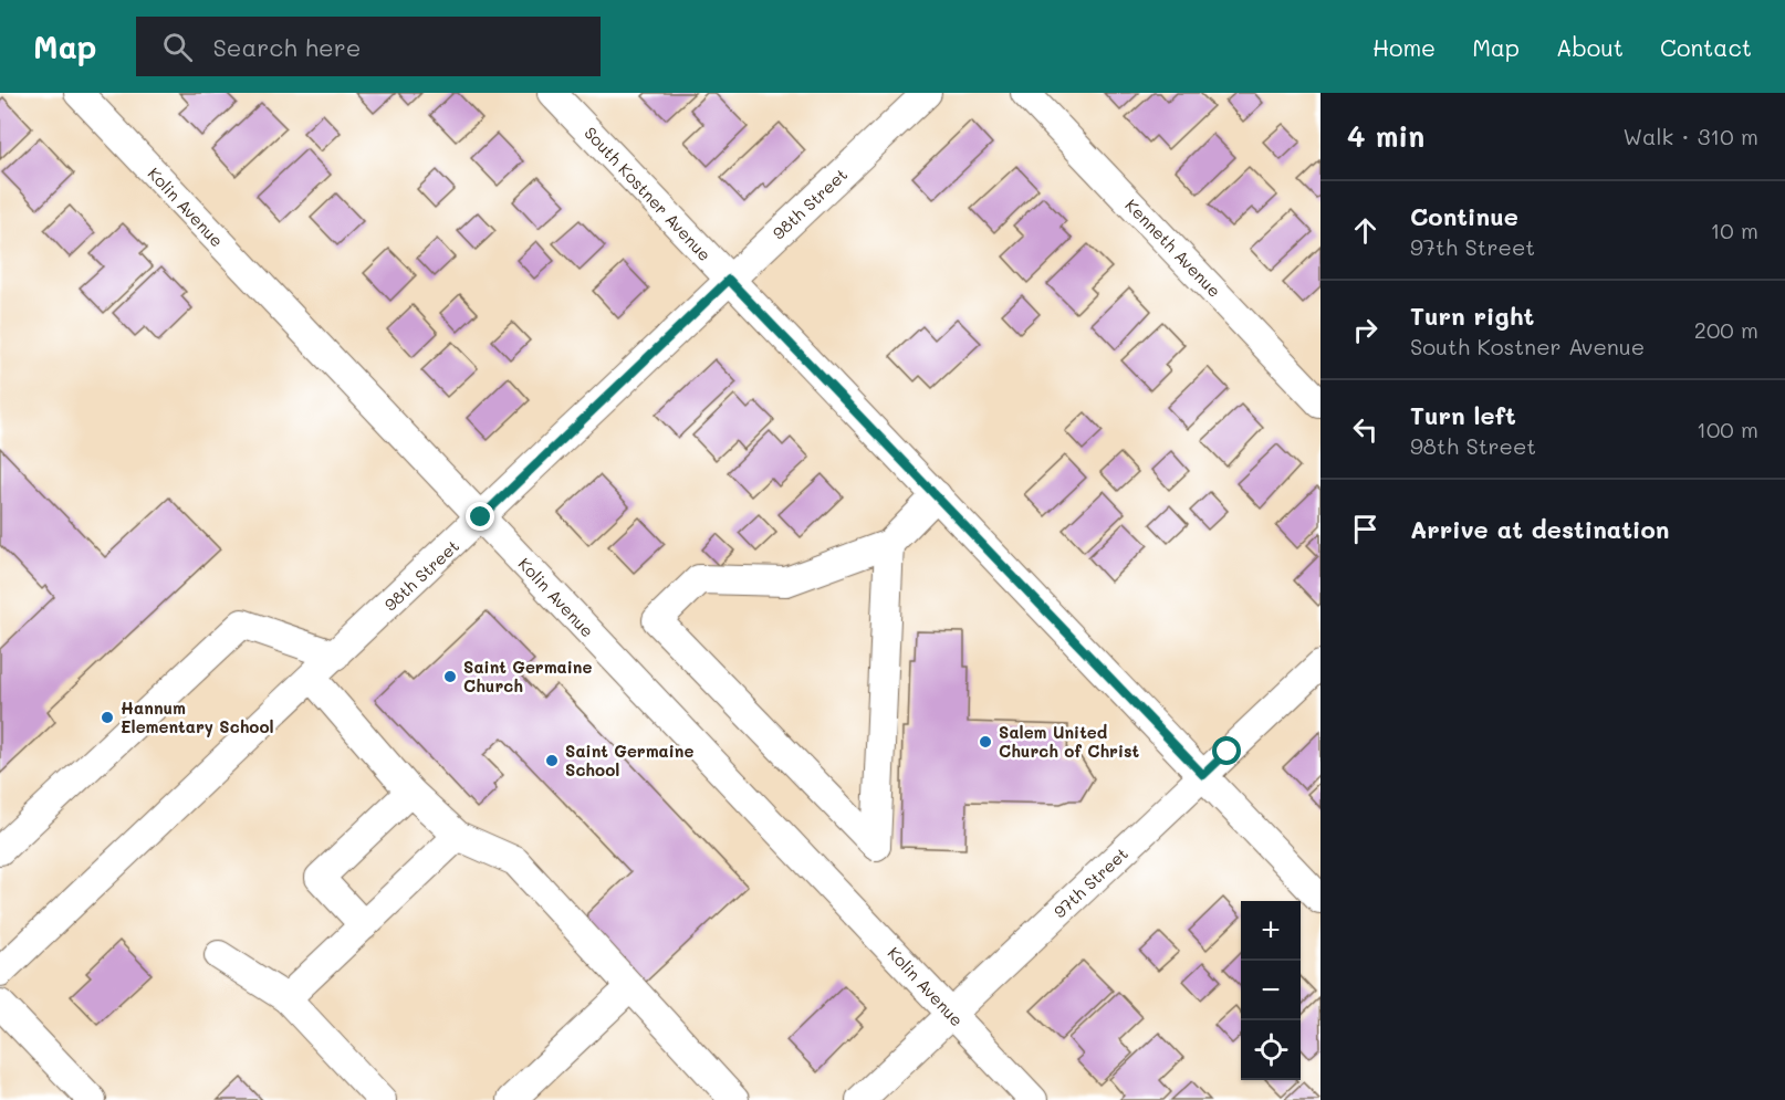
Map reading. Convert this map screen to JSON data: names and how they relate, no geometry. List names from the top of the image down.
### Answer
{
  "streets": {
    "street": [
      "South Kostner Avenue",
      "98th Street",
      "Kolin Avenue",
      "Kenneth Avenue",
      "97th Street"
    ]
  },
  "crossings": [
    ["South Kostner Avenue", "98th Street"],
    ["South Kostner Avenue", "97th Street"],
    ["98th Street", "Kolin Avenue"],
    ["Kolin Avenue", "97th Street"]
  ],
  "places": [
    "Saint Germaine Church",
    "Hannum Elementary School",
    "Salem United Church of Christ",
    "Saint Germaine School"
  ],
  "page": {
    "header": "Map",
    "search": "Search here",
    "nav": [
      "Home",
      "Map",
      "About",
      "Contact"
    ],
    "heading": ["4 min", "Walk · 310 m"],
    "list": [
      ["Continue", "97th Street", "10 m"],
      ["Turn right", "South Kostner Avenue", "200 m"],
      ["Turn left", "98th Street", "100 m"],
      "Arrive at destination"
    ],
    "map_buttons": ["+", "−"]
  }
}
